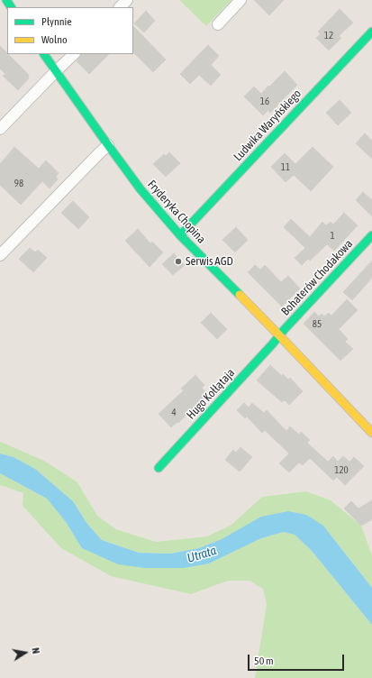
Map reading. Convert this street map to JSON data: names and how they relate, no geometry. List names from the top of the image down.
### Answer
{
  "streets": {
    "street": [
      "Ludwika Waryńskiego",
      "Fryderyka Chopina",
      "Bohaterów Chodakowa",
      "Hugo Kołłątaja"
    ]
  },
  "crossings": [
    ["Ludwika Waryńskiego", "Fryderyka Chopina"],
    ["Fryderyka Chopina", "Bohaterów Chodakowa"],
    ["Fryderyka Chopina", "Hugo Kołłątaja"],
    ["Bohaterów Chodakowa", "Hugo Kołłątaja"]
  ],
  "water": ["Utrata"],
  "places": ["Serwis AGD"],
  "house_numbers": [
    "12",
    "16",
    "11",
    "98",
    "1",
    "85",
    "4",
    "120"
  ],
  "legend": ["Płynnie", "Wolno"],
  "scale_bar": "50 m",
  "north": "right"
}
